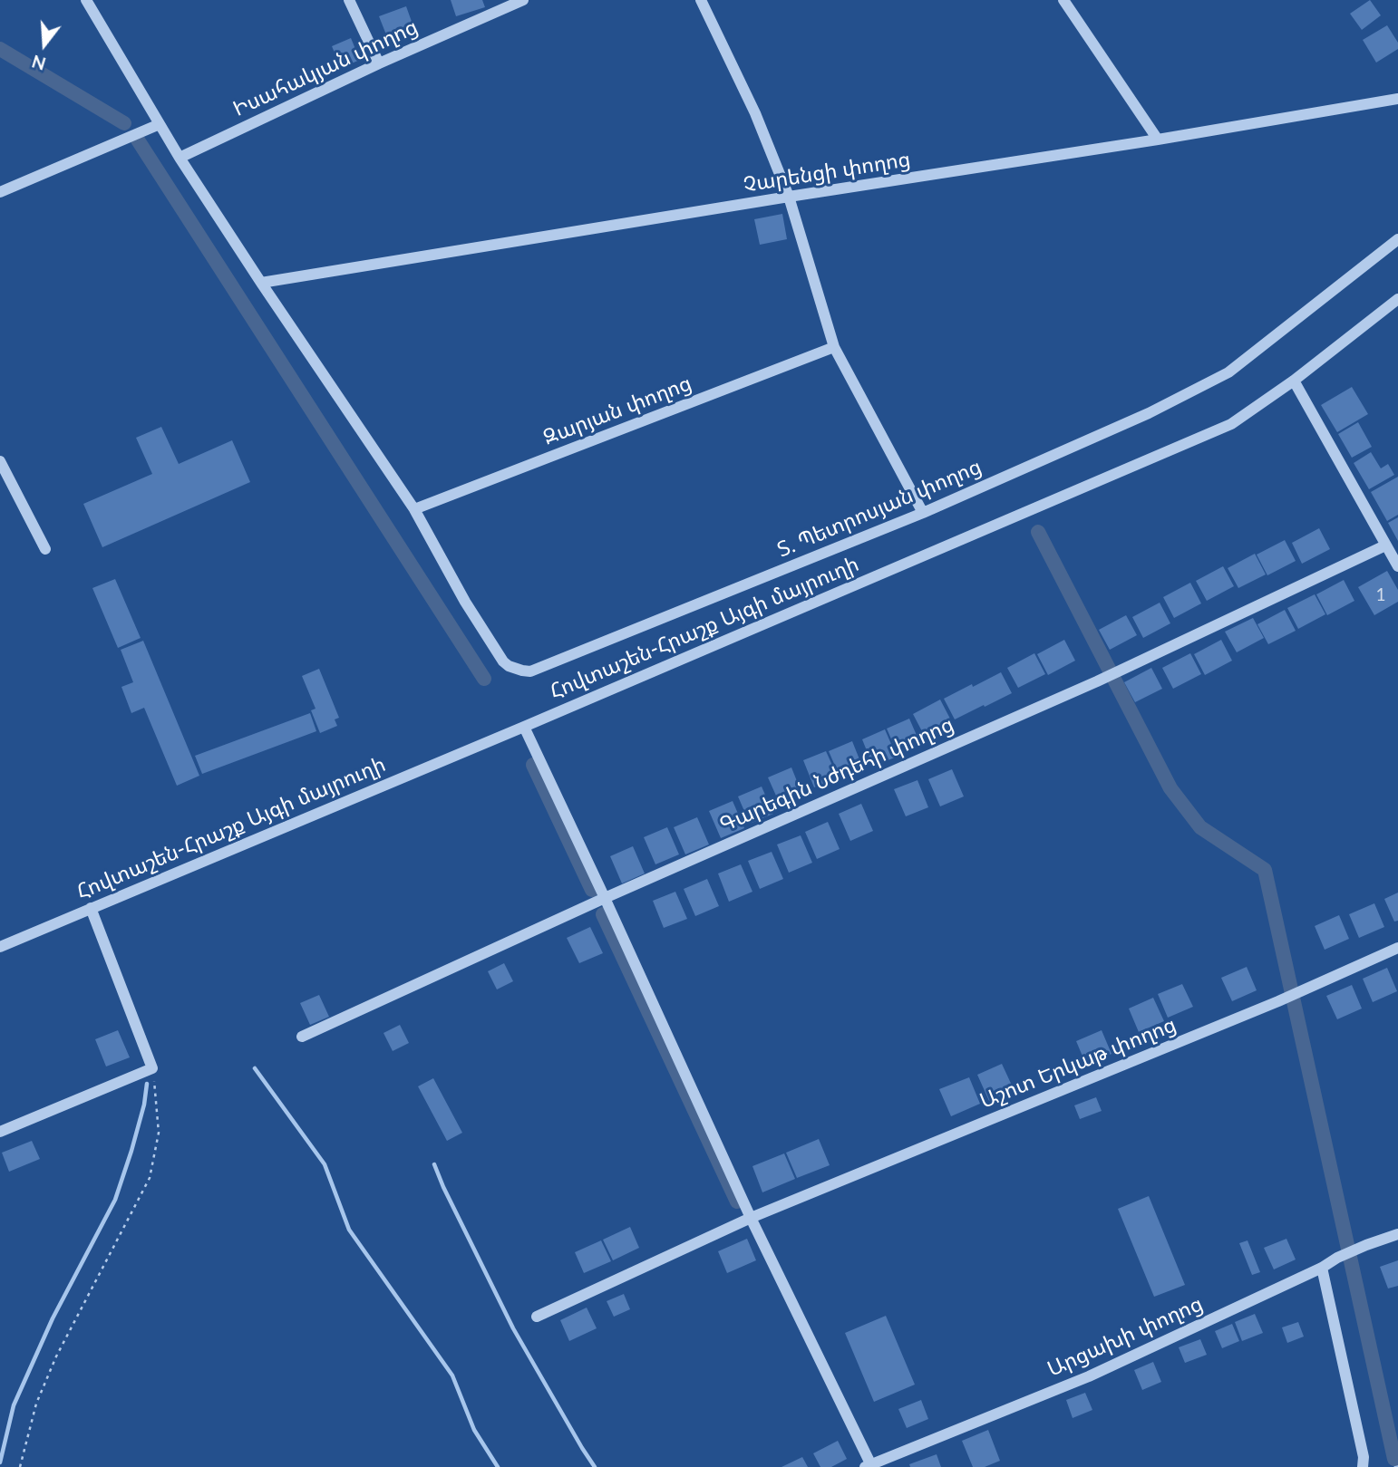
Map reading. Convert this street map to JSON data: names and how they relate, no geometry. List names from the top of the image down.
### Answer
{
  "streets": {
    "street": [
      "Իսահակյան փողոց",
      "Չարենցի փողոց",
      "Զարյան փողոց",
      "Տ. Պետրոսյան փողոց",
      "Հովտաշեն-Հրաշք Այգի մայրուղի",
      "Գարեգին Նժդեհի փողոց",
      "Աշոտ Երկաթ փողոց",
      "Արցախի փողոց"
    ]
  },
  "crossings": [
    ["Իսահակյան փողոց", "Տ. Պետրոսյան փողոց"],
    ["Չարենցի փողոց", "Տ. Պետրոսյան փողոց"],
    ["Զարյան փողոց", "Տ. Պետրոսյան փողոց"]
  ],
  "house_numbers": ["1"],
  "north": "bottom"
}
